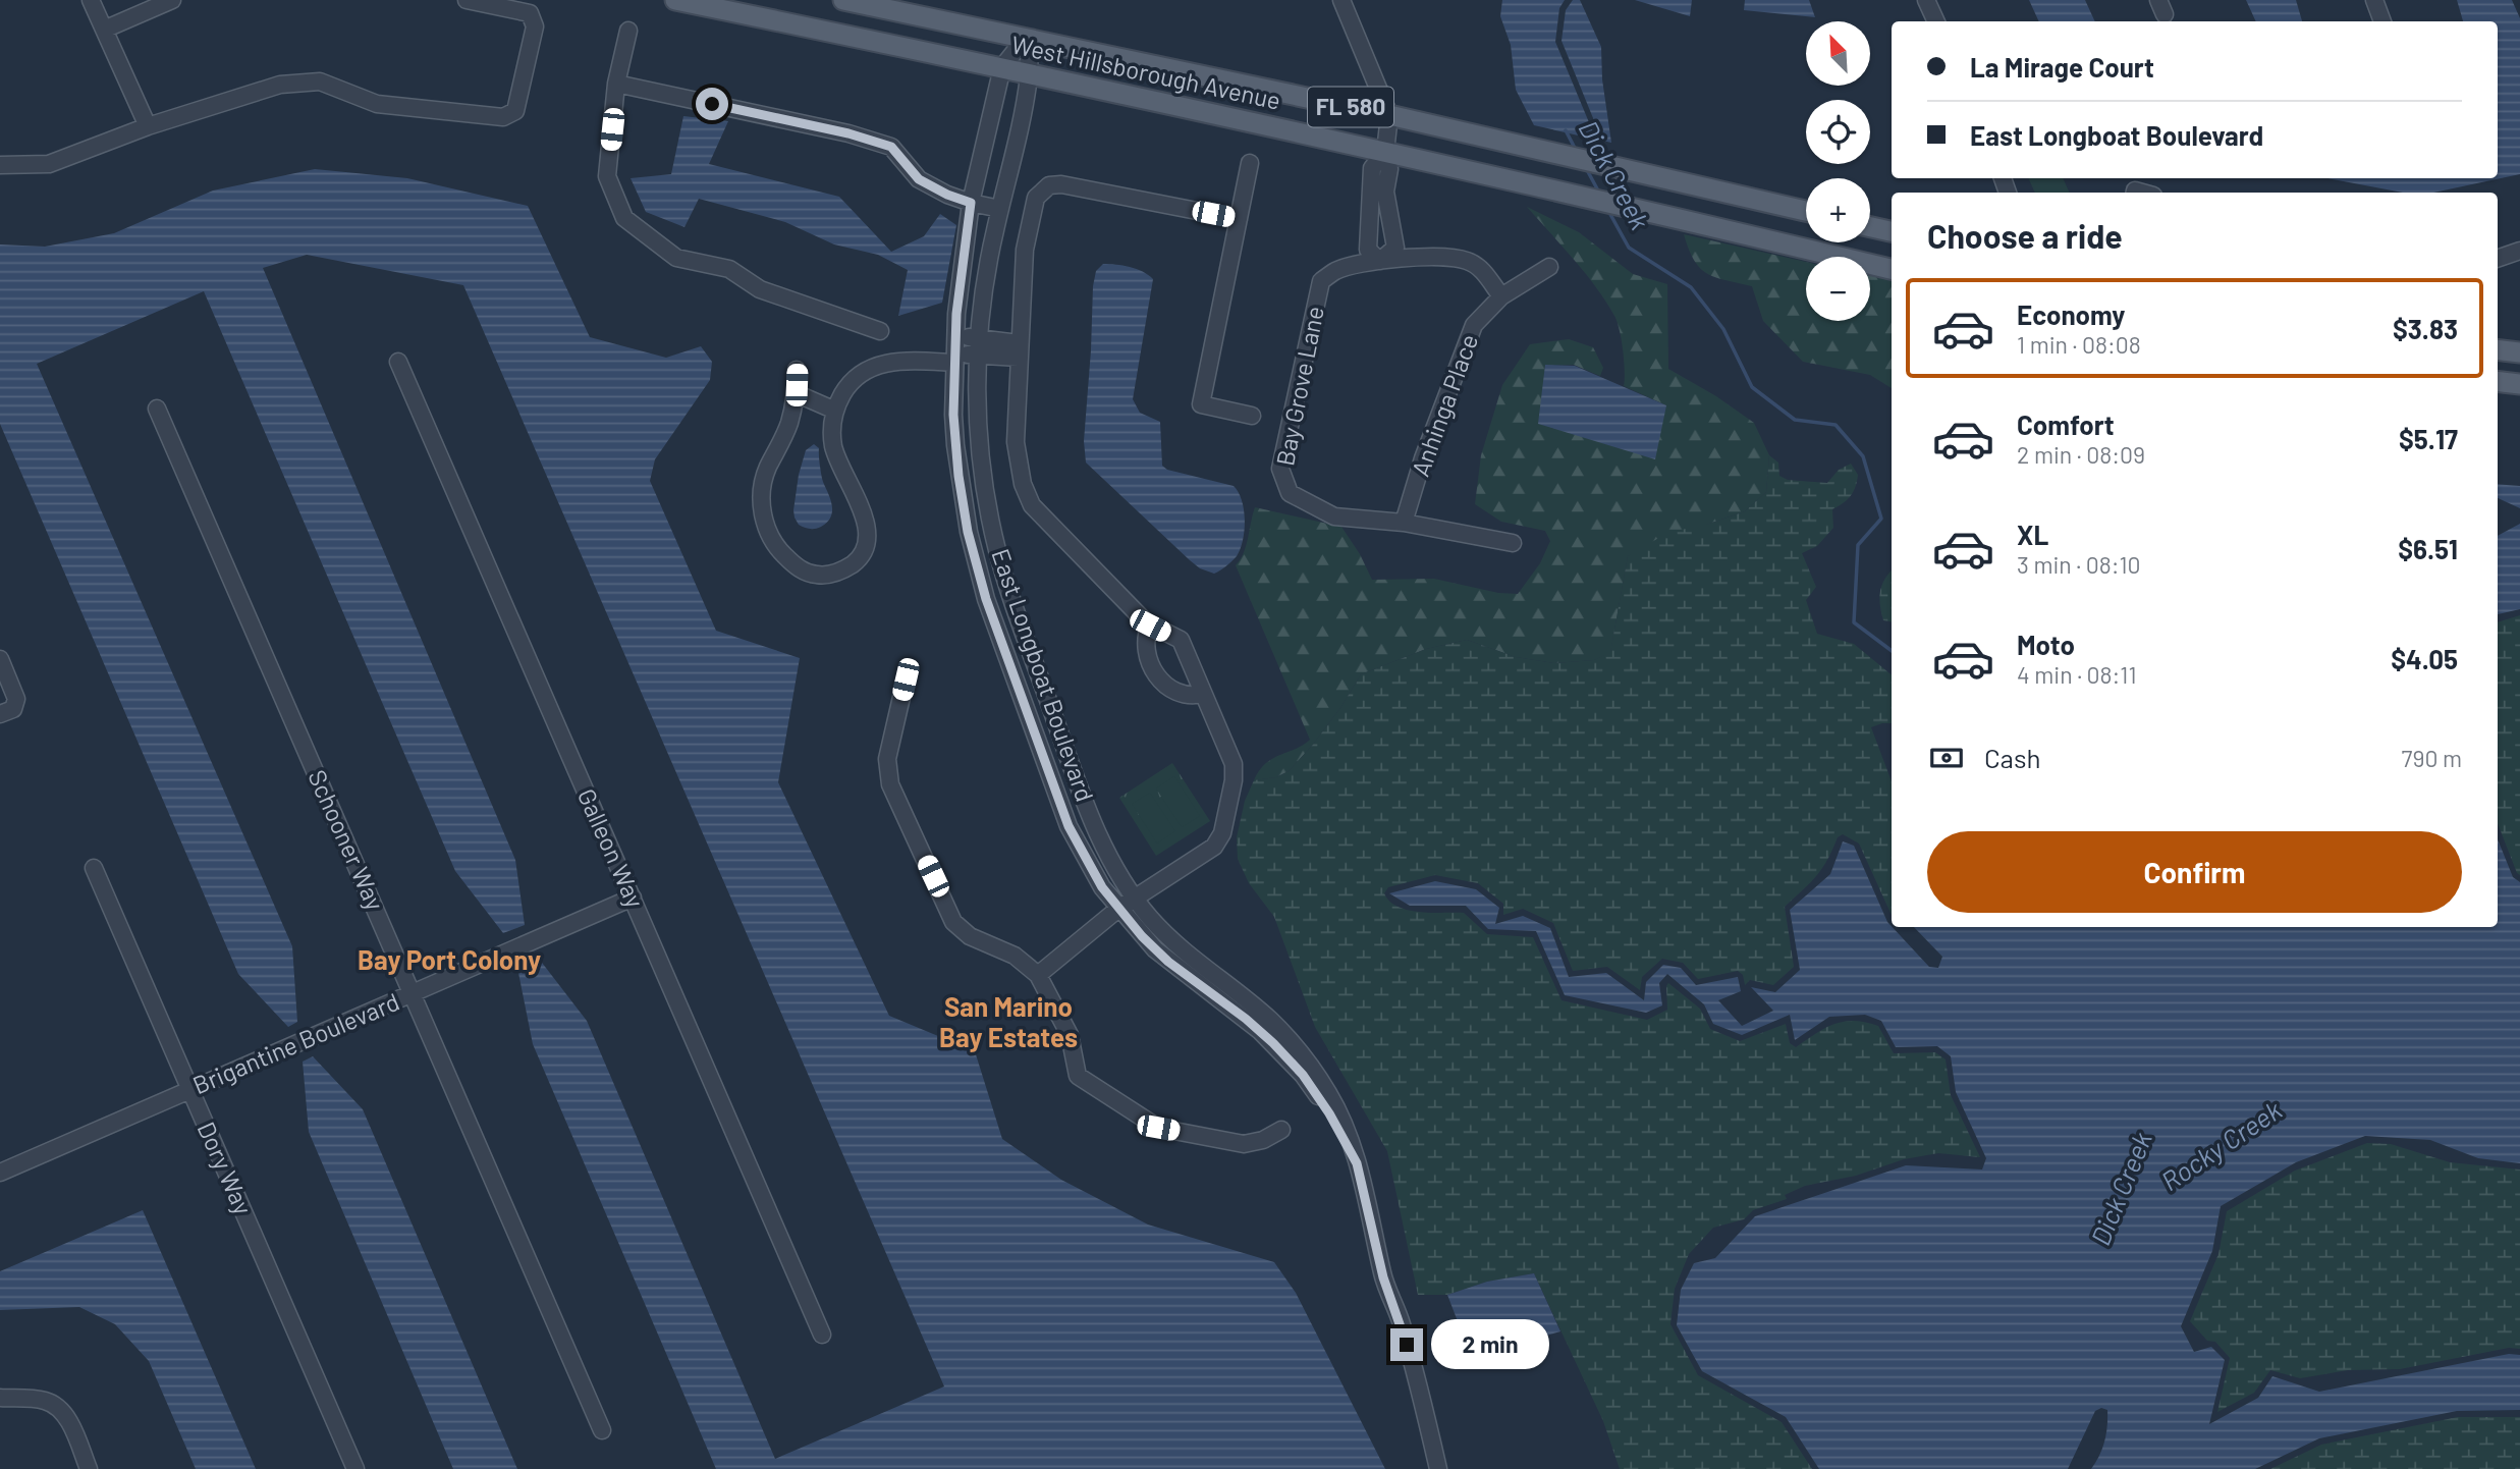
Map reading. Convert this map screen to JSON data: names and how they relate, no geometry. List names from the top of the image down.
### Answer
{
  "streets": {
    "main road": ["West Hillsborough Avenue", "FL 580"],
    "street": [
      "Bay Grove Lane",
      "Anhinga Place",
      "East Longboat Boulevard",
      "Schooner Way",
      "Galleon Way",
      "Brigantine Boulevard",
      "Dory Way"
    ]
  },
  "crossings": [
    ["West Hillsborough Avenue", "East Longboat Boulevard"],
    ["Bay Grove Lane", "Anhinga Place"],
    ["Schooner Way", "Brigantine Boulevard"],
    ["Galleon Way", "Brigantine Boulevard"],
    ["Brigantine Boulevard", "Dory Way"]
  ],
  "districts": ["Bay Port Colony", "San Marino Bay Estates"],
  "water": ["Dick Creek", "Rocky Creek"],
  "north": "top left",
  "page": {
    "map_buttons": ["+", "−"],
    "banner": ["La Mirage Court", "East Longboat Boulevard"],
    "heading": "Choose a ride",
    "list": [
      {
        "name": "Economy",
        "note": "1 min · 08:08",
        "value": "$3.83"
      },
      {
        "name": "Comfort",
        "note": "2 min · 08:09",
        "value": "$5.17"
      },
      {
        "name": "XL",
        "note": "3 min · 08:10",
        "value": "$6.51"
      },
      {
        "name": "Moto",
        "note": "4 min · 08:11",
        "value": "$4.05"
      }
    ],
    "pay": ["Cash", "790 m"],
    "buttons": "Confirm",
    "bubble": "2 min"
  }
}
